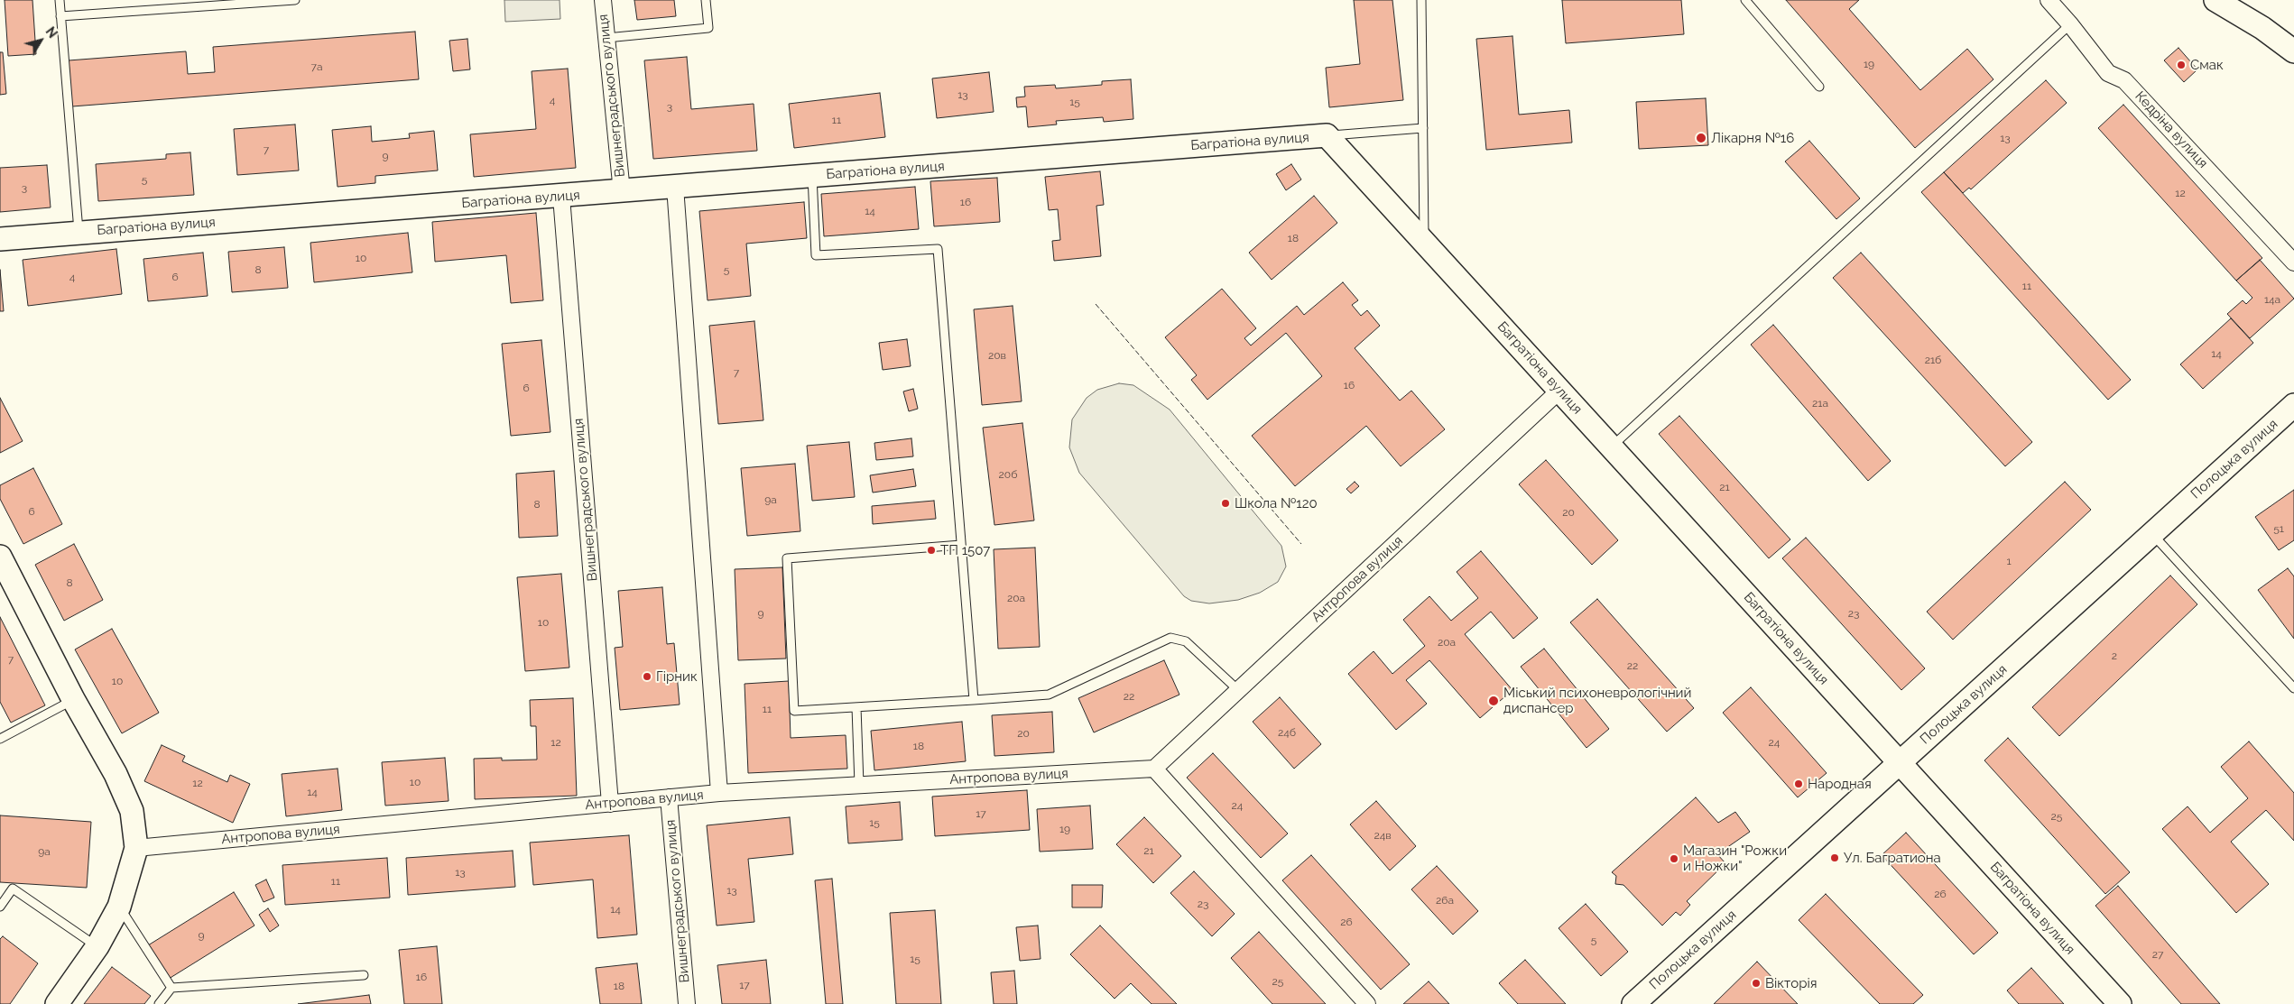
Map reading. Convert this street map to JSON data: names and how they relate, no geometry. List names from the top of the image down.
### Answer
{
  "streets": {
    "street": [
      "Вишнеградського вулиця",
      "Кедріна вулиця",
      "Багратіона вулиця",
      "Полоцька вулиця",
      "Антропова вулиця"
    ]
  },
  "crossings": [
    ["Вишнеградського вулиця", "Багратіона вулиця"],
    ["Вишнеградського вулиця", "Антропова вулиця"],
    ["Багратіона вулиця", "Полоцька вулиця"],
    ["Багратіона вулиця", "Антропова вулиця"]
  ],
  "places": [
    "Смак",
    "Лікарня №16",
    "Школа №120",
    "ТП 1507",
    "Гірник",
    "Міський психоневрологічний диспансер",
    "Народная",
    "Ул. Багратиона",
    "Магазин \"Рожки и Ножки\"",
    "Вікторія"
  ],
  "house_numbers": [
    "19",
    "7а",
    "13",
    "4",
    "15",
    "3",
    "11",
    "13",
    "7",
    "9",
    "5",
    "3",
    "12",
    "16",
    "14",
    "18",
    "10",
    "8",
    "5",
    "4",
    "6",
    "11",
    "14а",
    "14",
    "20в",
    "21б",
    "7",
    "16",
    "6",
    "21а",
    "20б",
    "21",
    "9а",
    "8",
    "6",
    "20",
    "51",
    "1",
    "8",
    "20а",
    "9",
    "23",
    "10",
    "20а",
    "2",
    "7",
    "22",
    "10",
    "22",
    "11",
    "24б",
    "20",
    "12",
    "24",
    "18",
    "10",
    "12",
    "14",
    "24",
    "17",
    "25",
    "15",
    "19",
    "24в",
    "21",
    "9а",
    "13",
    "11",
    "13",
    "26",
    "26а",
    "23",
    "14",
    "26",
    "9",
    "5",
    "27",
    "15",
    "16",
    "25",
    "17",
    "18"
  ],
  "north": "top right"
}
